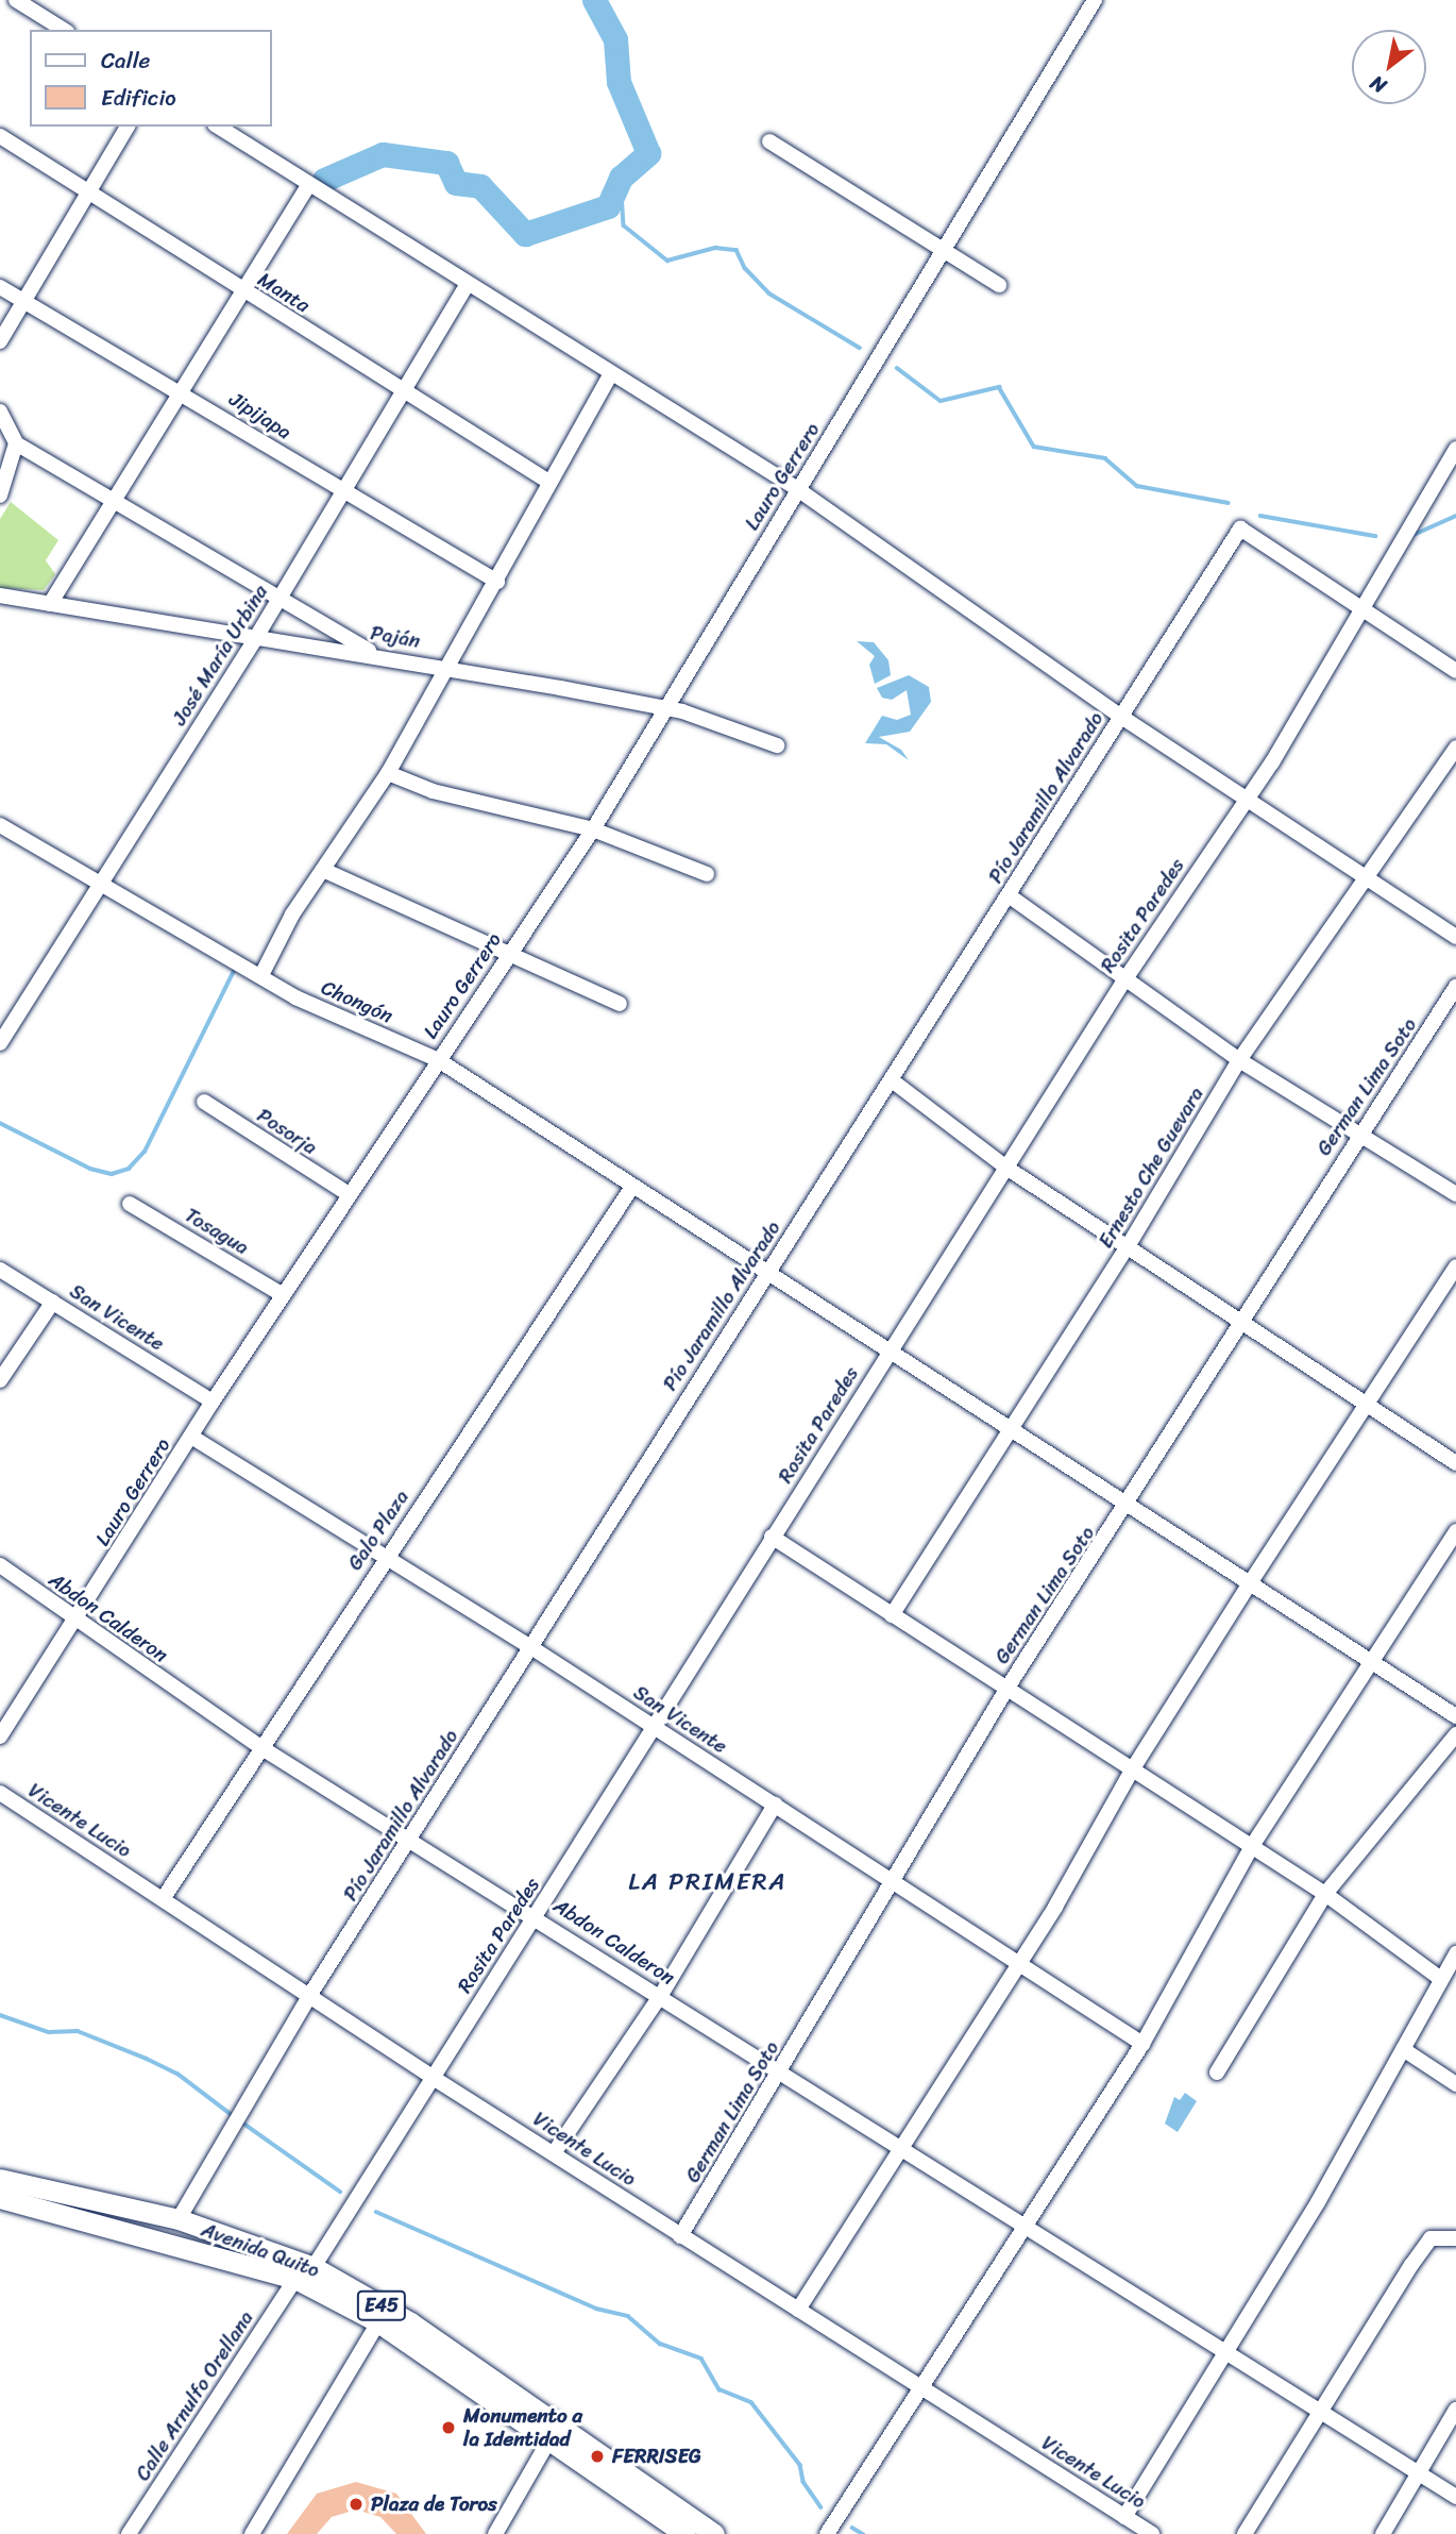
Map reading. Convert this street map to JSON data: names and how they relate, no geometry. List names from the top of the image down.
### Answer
{
  "streets": {
    "highway": ["Avenida Quito", "E45"],
    "street": [
      "Manta",
      "Jipijapa",
      "Lauro Gerrero",
      "Paján",
      "José María Urbina",
      "Pío Jaramillo Alvarado",
      "Rosita Paredes",
      "Chongón",
      "German Lima Soto",
      "Posorja",
      "Ernesto Che Guevara",
      "Tosagua",
      "San Vicente",
      "Galo Plaza",
      "Abdon Calderon",
      "Vicente Lucio",
      "Calle Arnulfo Orellana"
    ]
  },
  "crossings": [
    ["Manta", "José María Urbina"],
    ["Jipijapa", "José María Urbina"],
    ["Lauro Gerrero", "Paján"],
    ["Lauro Gerrero", "Chongón"],
    ["Lauro Gerrero", "Posorja"],
    ["Lauro Gerrero", "Tosagua"],
    ["Lauro Gerrero", "San Vicente"],
    ["Lauro Gerrero", "Abdon Calderon"],
    ["Paján", "José María Urbina"],
    ["José María Urbina", "Chongón"],
    ["Pío Jaramillo Alvarado", "Rosita Paredes"],
    ["Pío Jaramillo Alvarado", "Chongón"],
    ["Pío Jaramillo Alvarado", "San Vicente"],
    ["Pío Jaramillo Alvarado", "Abdon Calderon"],
    ["Pío Jaramillo Alvarado", "Vicente Lucio"],
    ["Pío Jaramillo Alvarado", "Avenida Quito"],
    ["Rosita Paredes", "Chongón"],
    ["Rosita Paredes", "San Vicente"],
    ["Rosita Paredes", "Abdon Calderon"],
    ["Rosita Paredes", "Vicente Lucio"],
    ["Rosita Paredes", "Avenida Quito"],
    ["Chongón", "German Lima Soto"],
    ["Chongón", "Ernesto Che Guevara"],
    ["Chongón", "Galo Plaza"],
    ["German Lima Soto", "San Vicente"],
    ["German Lima Soto", "Abdon Calderon"],
    ["German Lima Soto", "Vicente Lucio"],
    ["San Vicente", "Galo Plaza"],
    ["Galo Plaza", "Abdon Calderon"],
    ["Galo Plaza", "Vicente Lucio"],
    ["Avenida Quito", "Calle Arnulfo Orellana"]
  ],
  "districts": ["LA PRIMERA"],
  "places": ["Monumento a la Identidad", "FERRISEG", "Plaza de Toros"],
  "legend": ["Calle", "Edificio"],
  "north": "bottom left"
}
